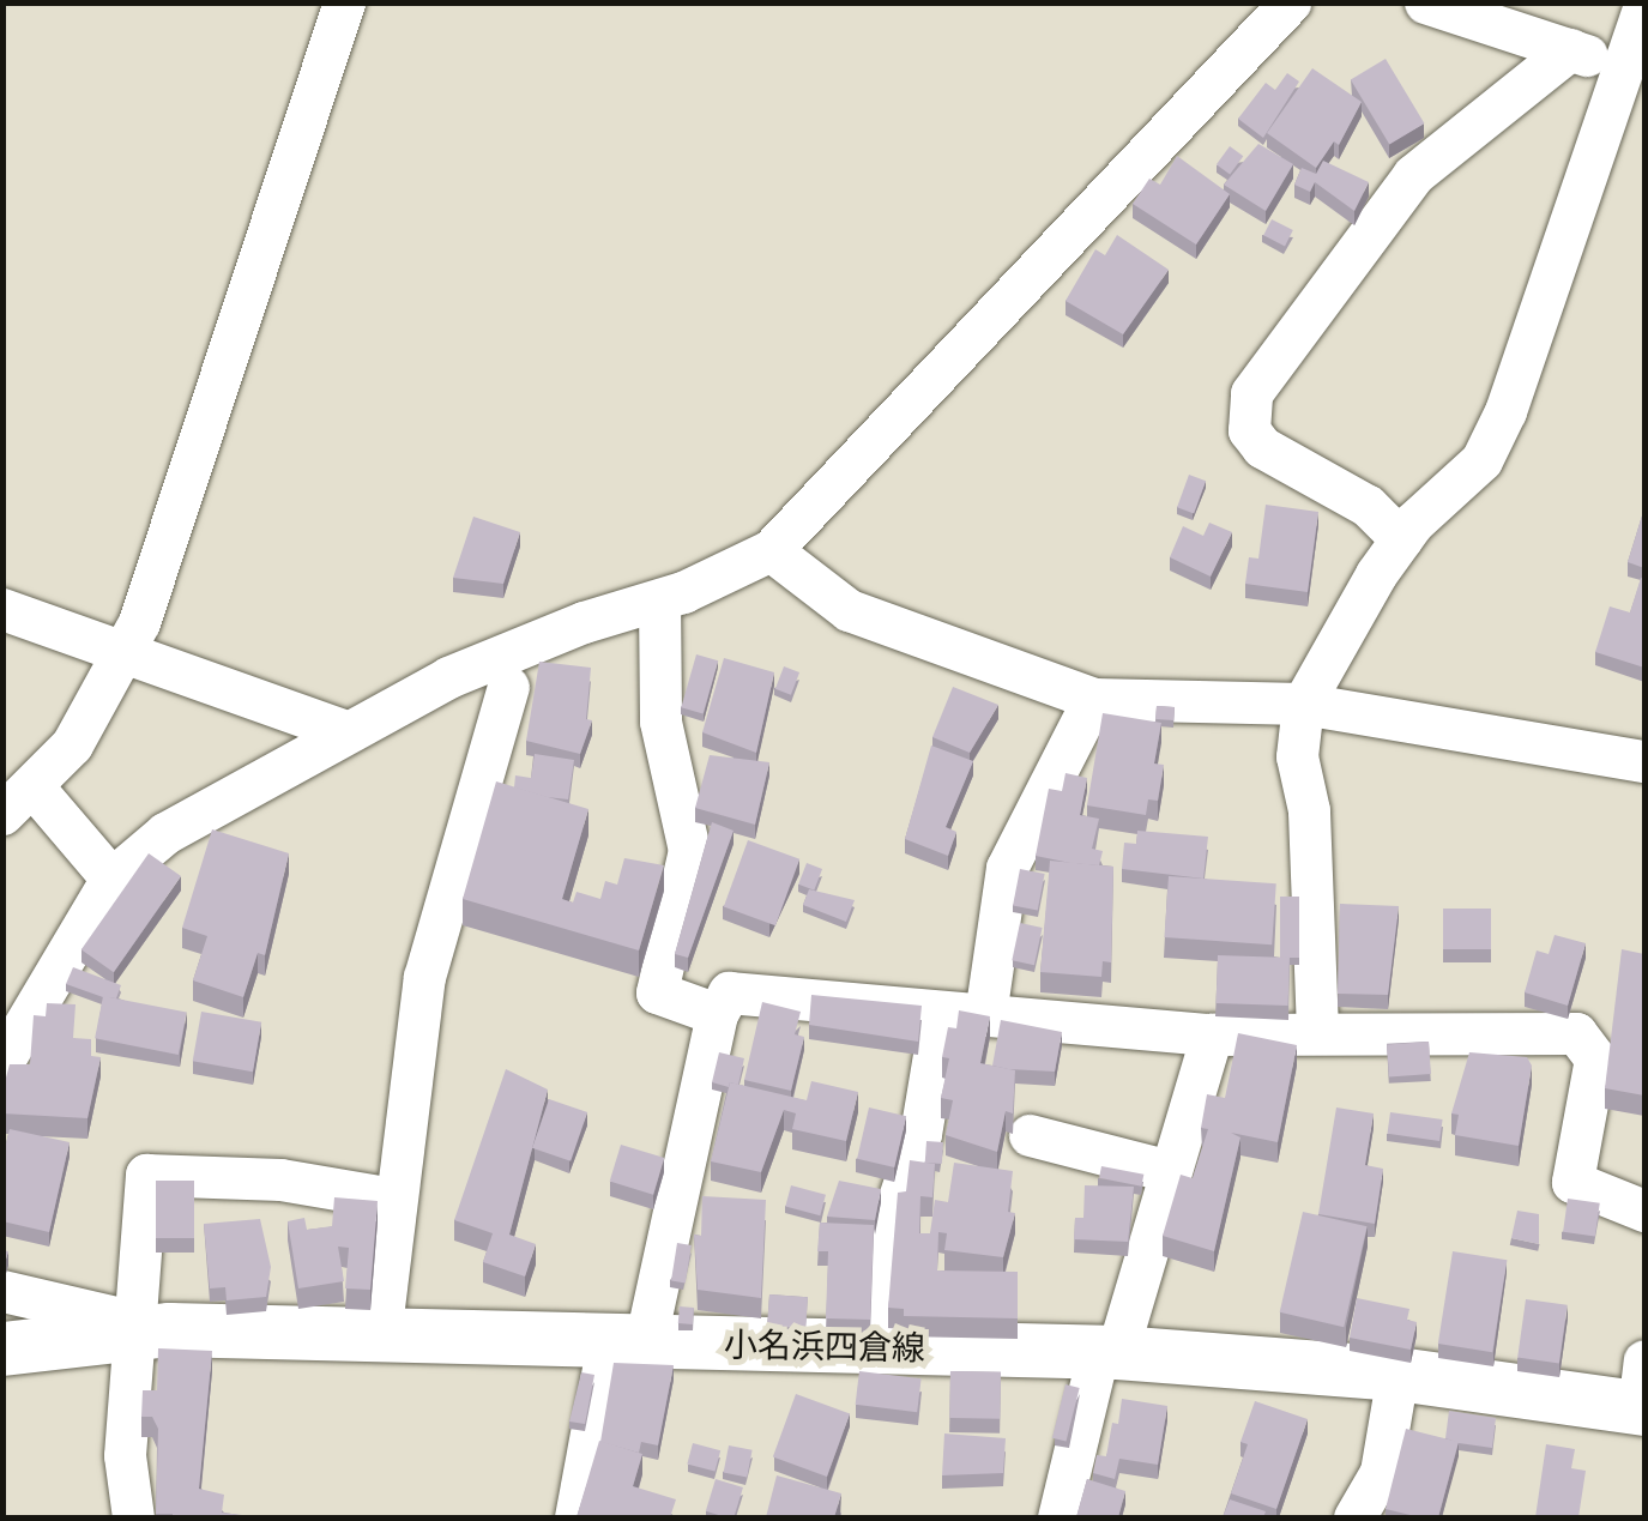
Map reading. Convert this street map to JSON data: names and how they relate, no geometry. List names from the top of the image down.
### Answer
{
  "streets": {
    "main road": ["小名浜四倉線"]
  }
}
